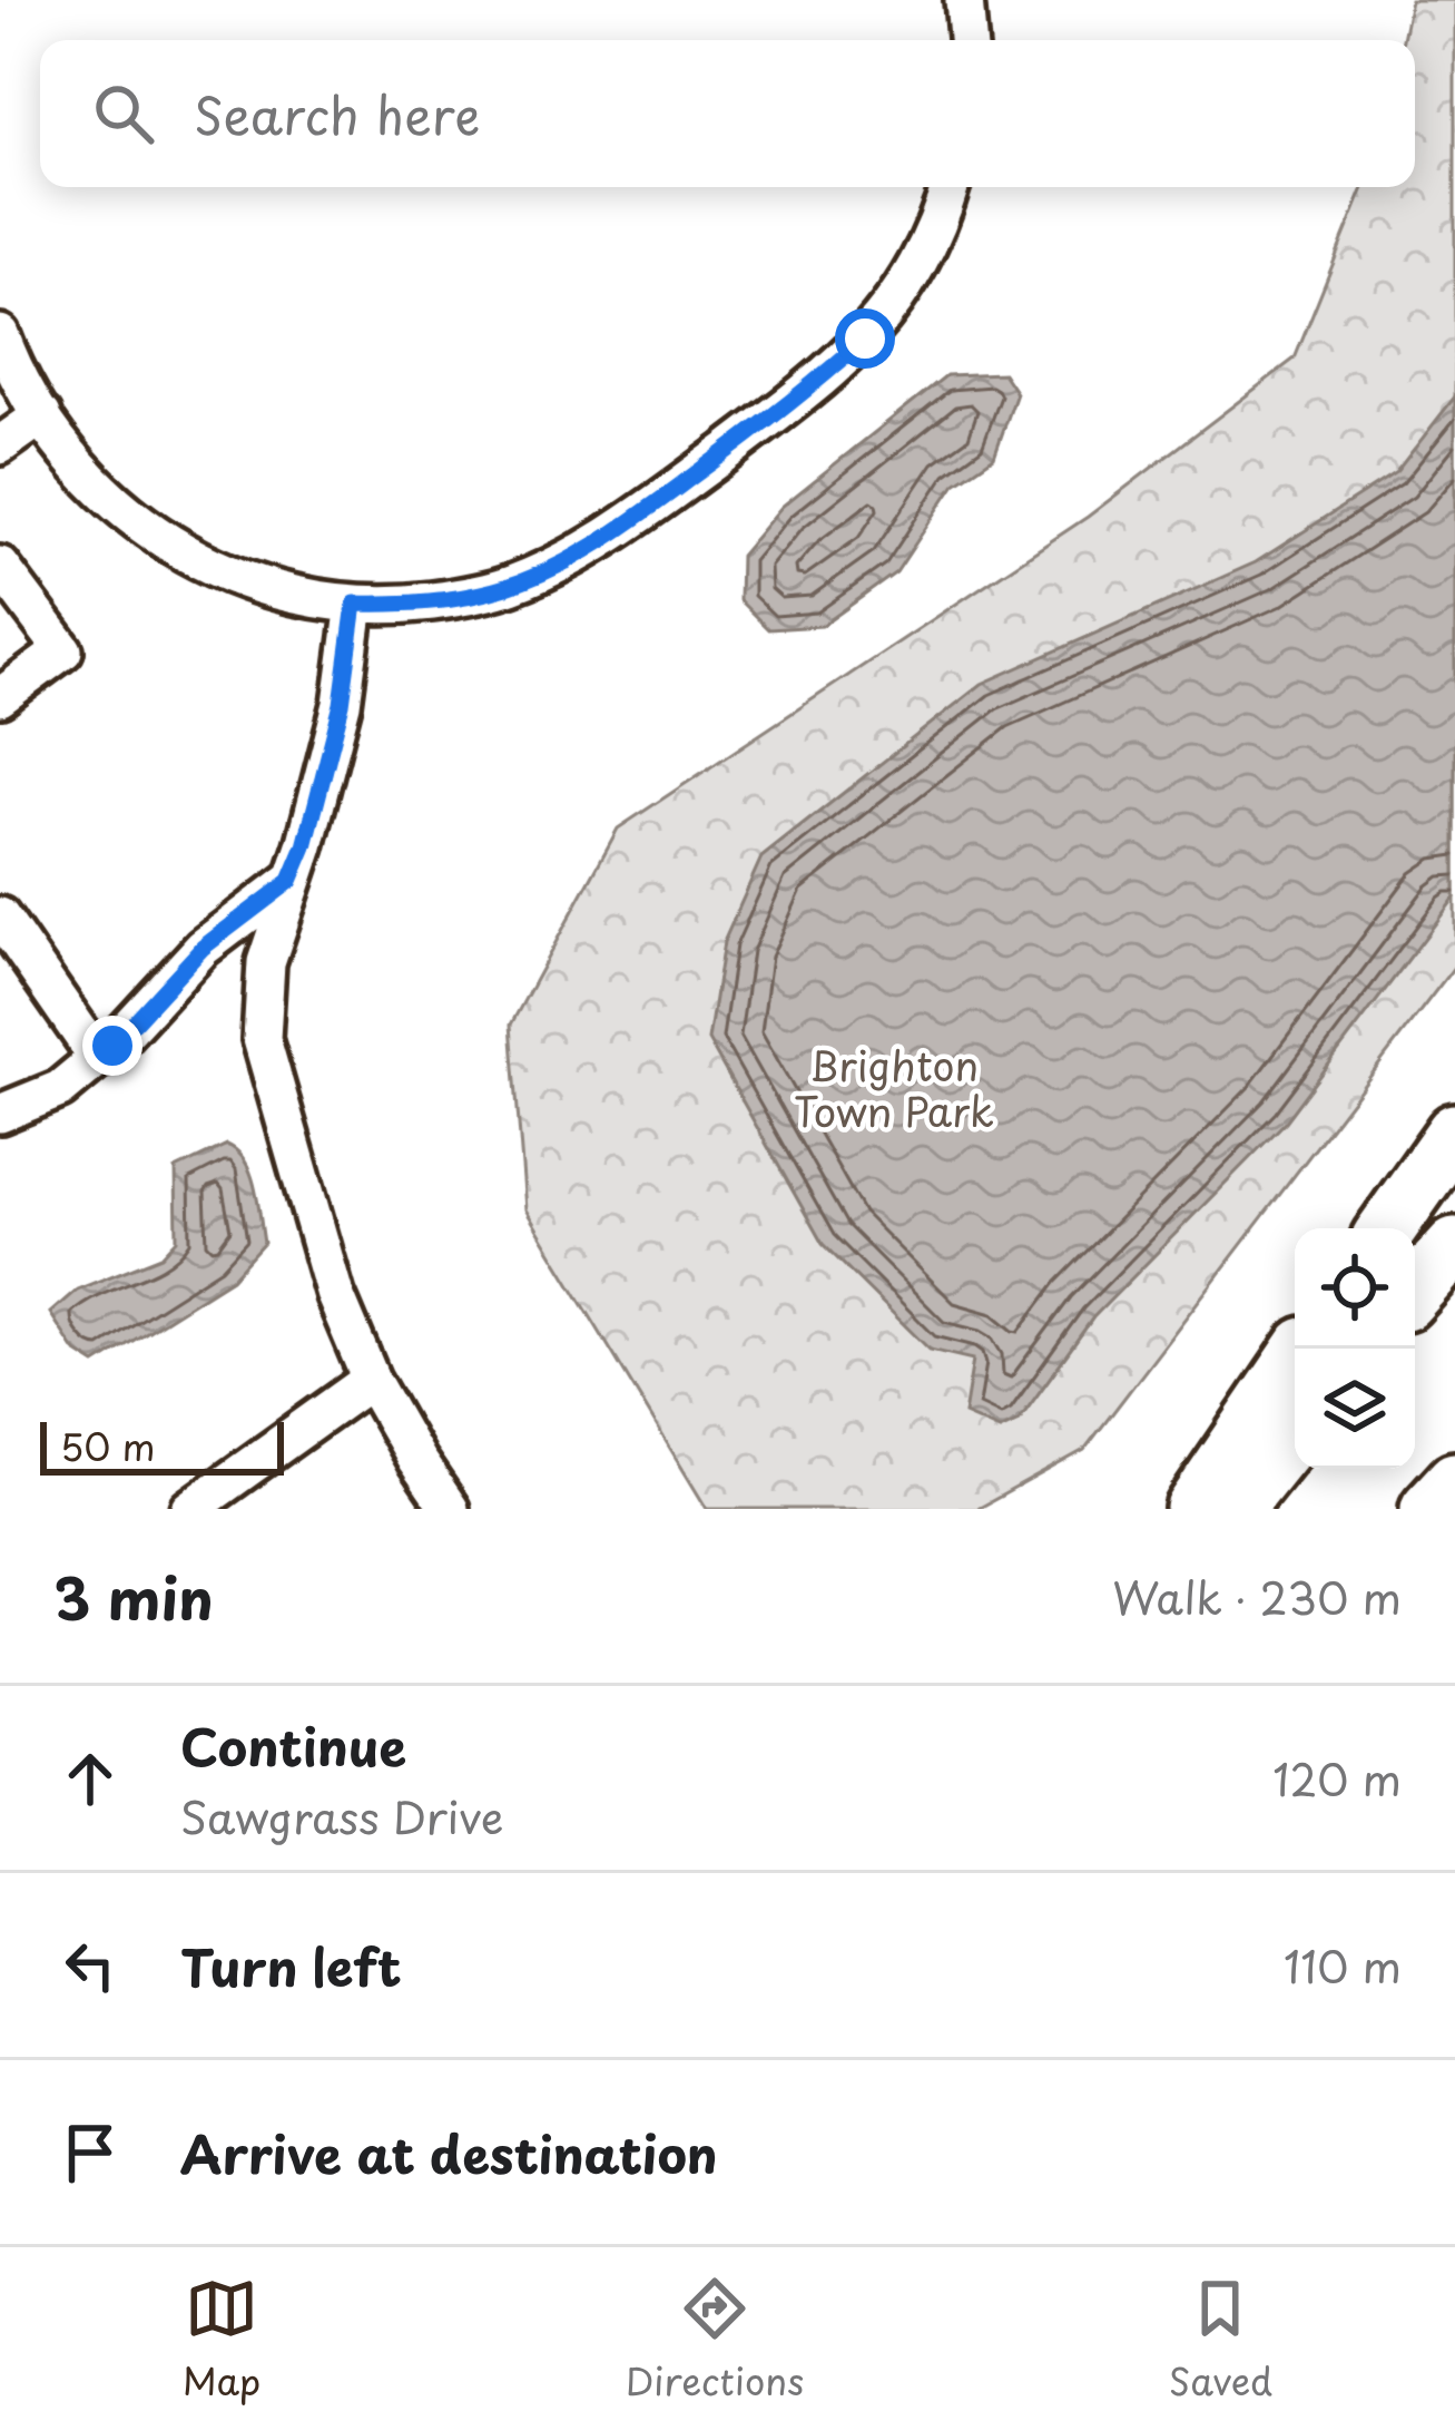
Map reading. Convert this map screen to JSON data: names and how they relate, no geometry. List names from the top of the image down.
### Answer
{
  "parks": ["Brighton Town Park"],
  "scale_bar": "50 m",
  "page": {
    "search": "Search here",
    "scale": "50 m",
    "heading": ["3 min", "Walk · 230 m"],
    "list": [
      ["Continue", "Sawgrass Drive", "120 m"],
      ["Turn left", "110 m"],
      "Arrive at destination"
    ],
    "nav": ["Map", "Directions", "Saved"]
  }
}
